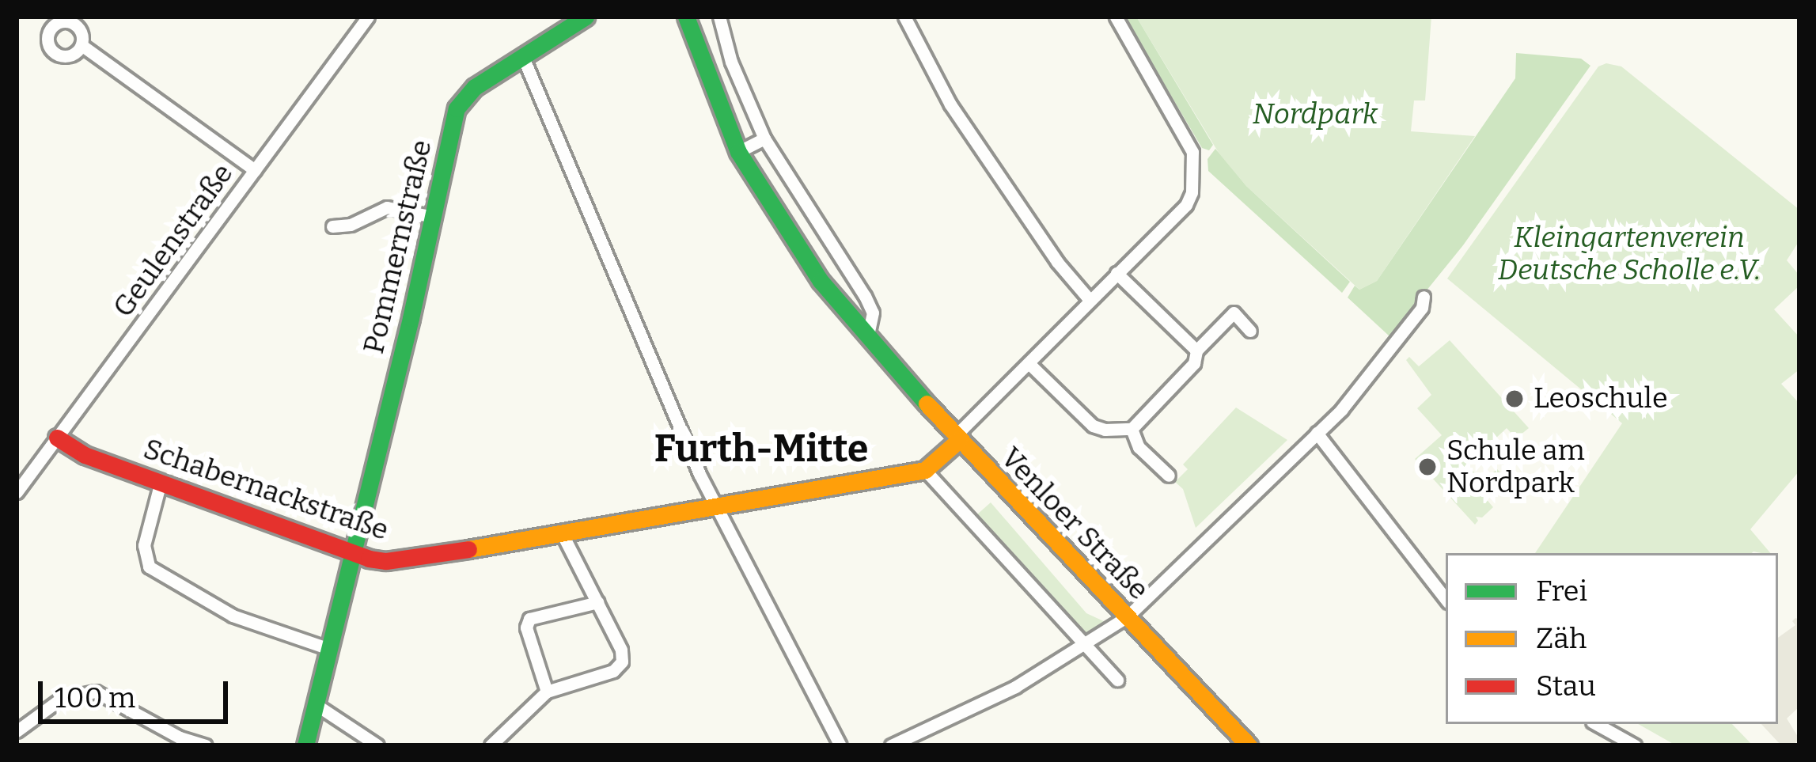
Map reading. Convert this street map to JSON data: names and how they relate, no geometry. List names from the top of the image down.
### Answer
{
  "streets": {
    "street": [
      "Geulenstraße",
      "Pommernstraße",
      "Schabernackstraße",
      "Venloer Straße"
    ]
  },
  "crossings": [
    ["Geulenstraße", "Schabernackstraße"],
    ["Pommernstraße", "Schabernackstraße"]
  ],
  "districts": ["Furth-Mitte"],
  "parks": ["Nordpark", "Kleingartenverein Deutsche Scholle e.V."],
  "places": ["Leoschule", "Schule am Nordpark"],
  "legend": ["Frei", "Zäh", "Stau"],
  "scale_bar": "100 m"
}
